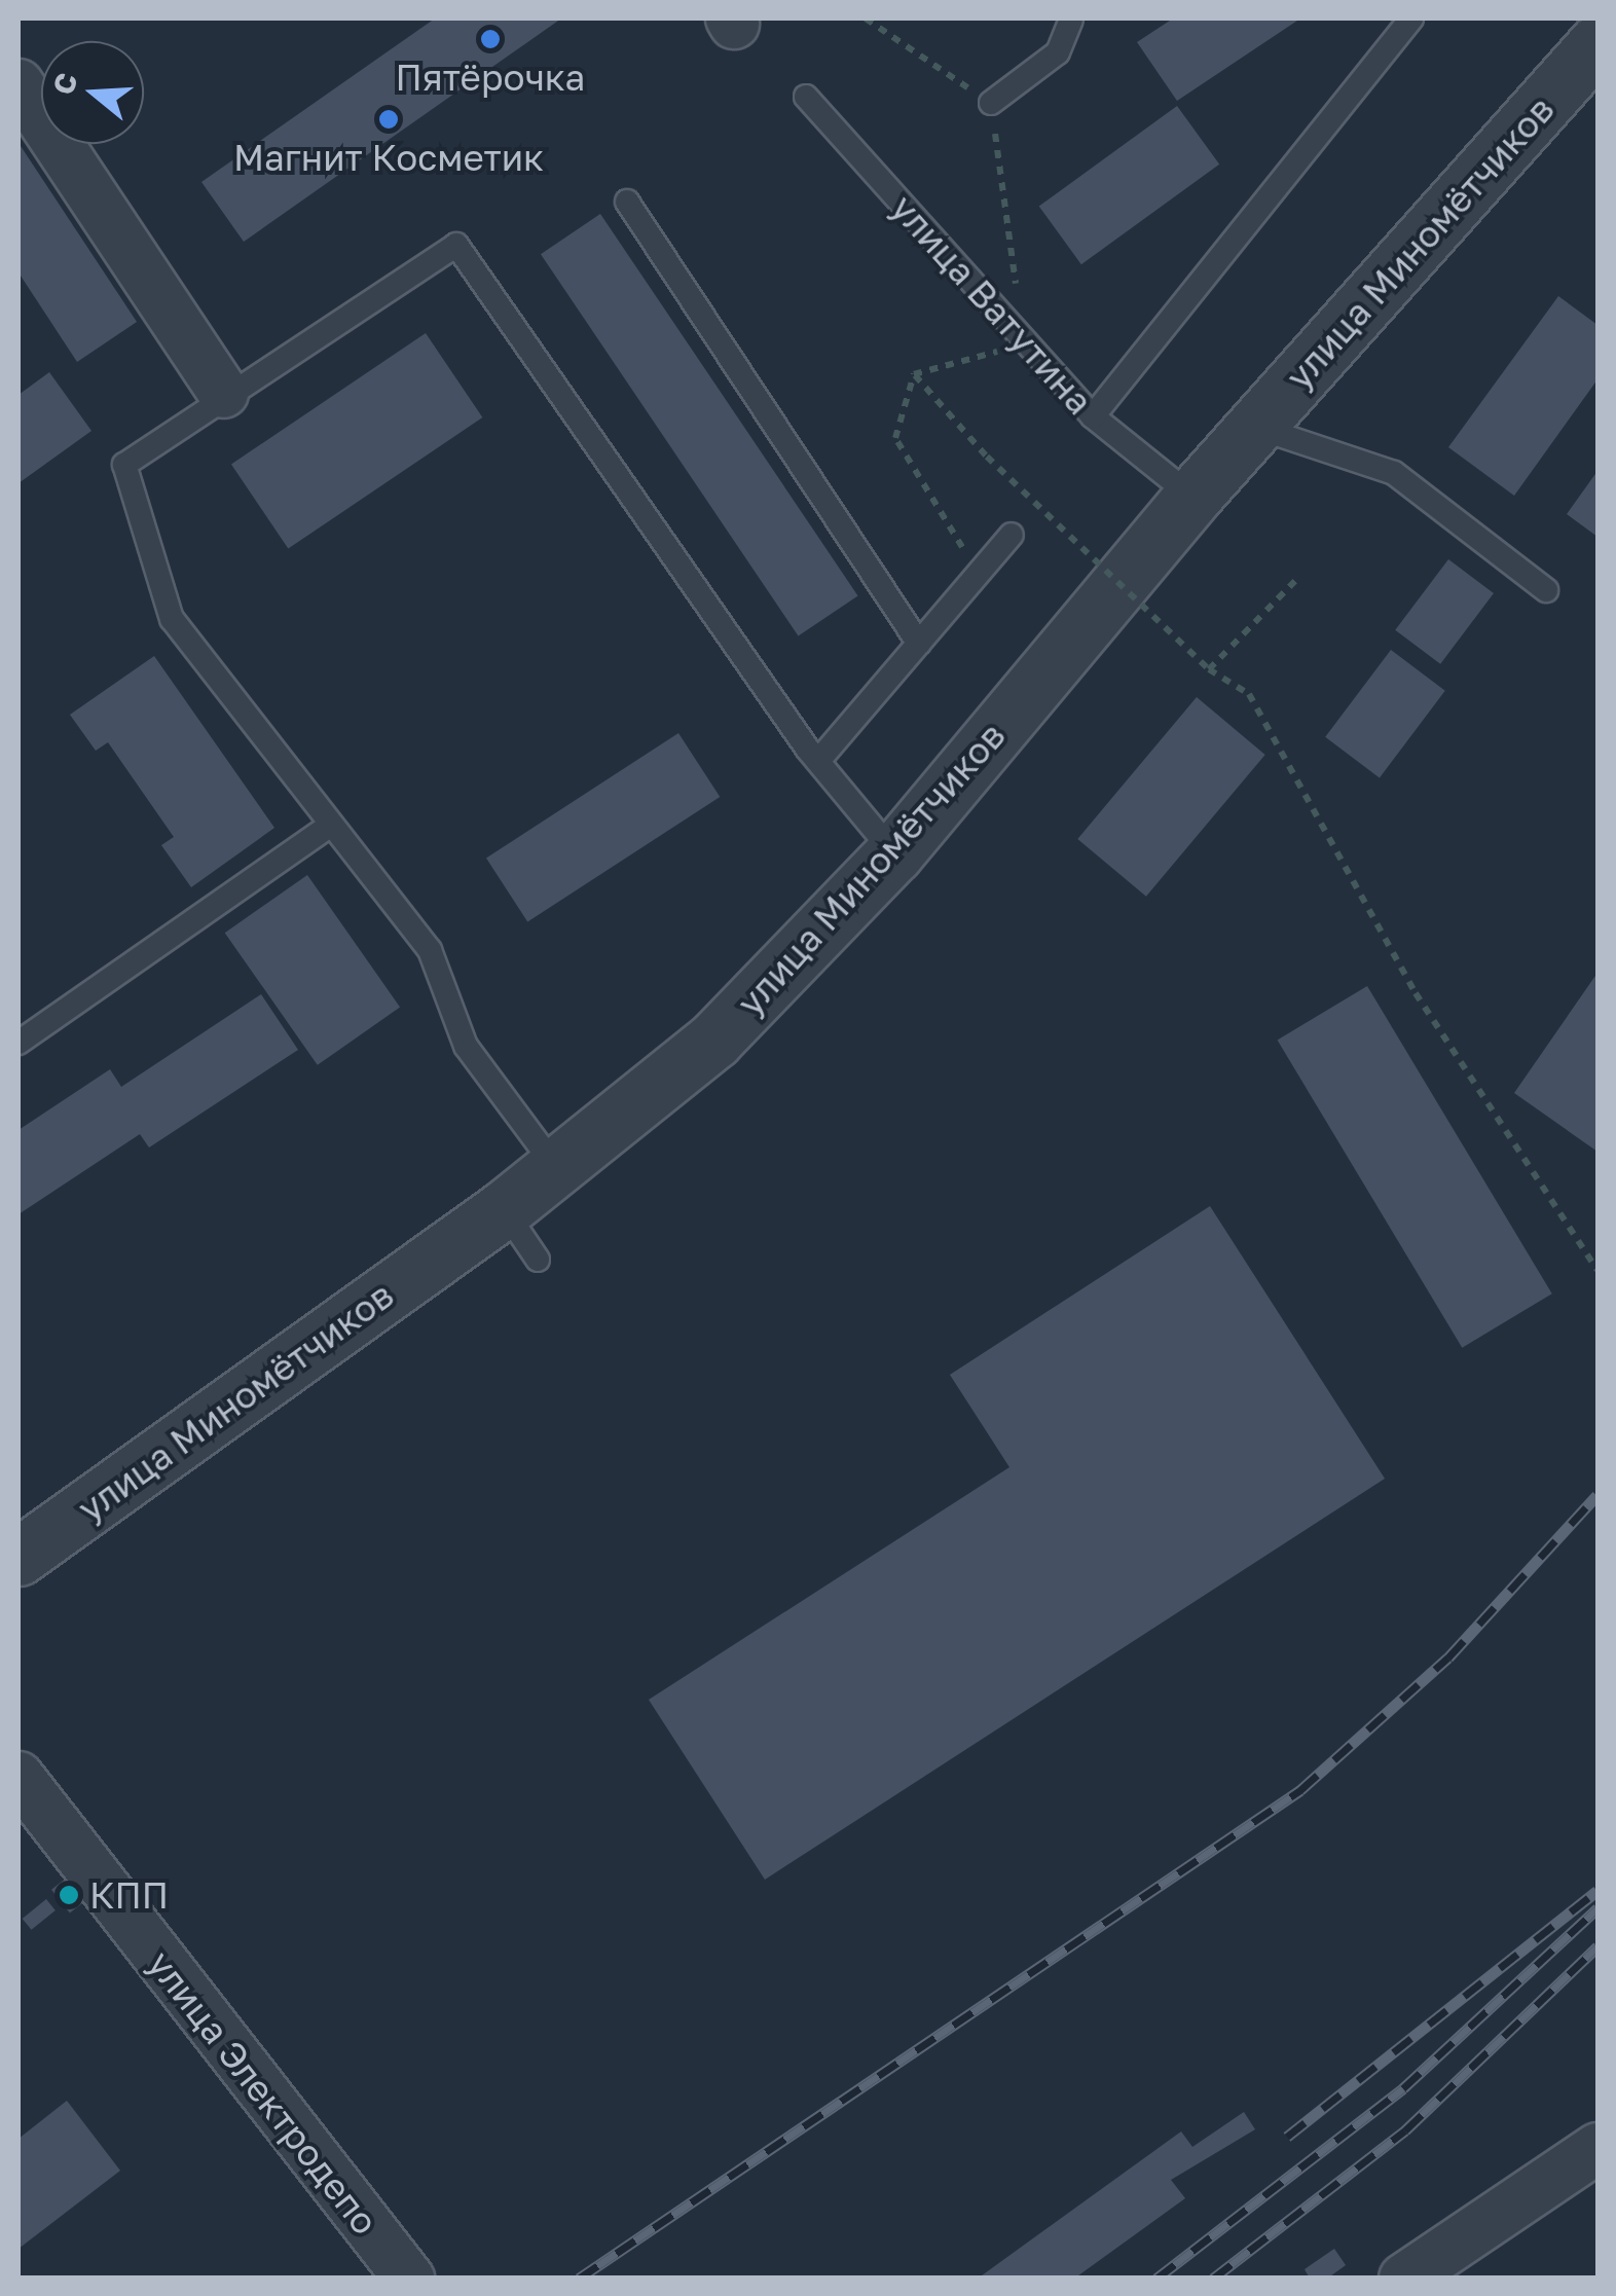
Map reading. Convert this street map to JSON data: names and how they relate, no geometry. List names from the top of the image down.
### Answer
{
  "streets": {
    "street": ["улица Миномётчиков", "улица Электродепо"],
    "lane": ["улица Ватутина"]
  },
  "crossings": [
    ["улица Миномётчиков", "улица Ватутина"]
  ],
  "places": ["Пятёрочка", "Магнит Косметик", "КПП"],
  "north": "left"
}
